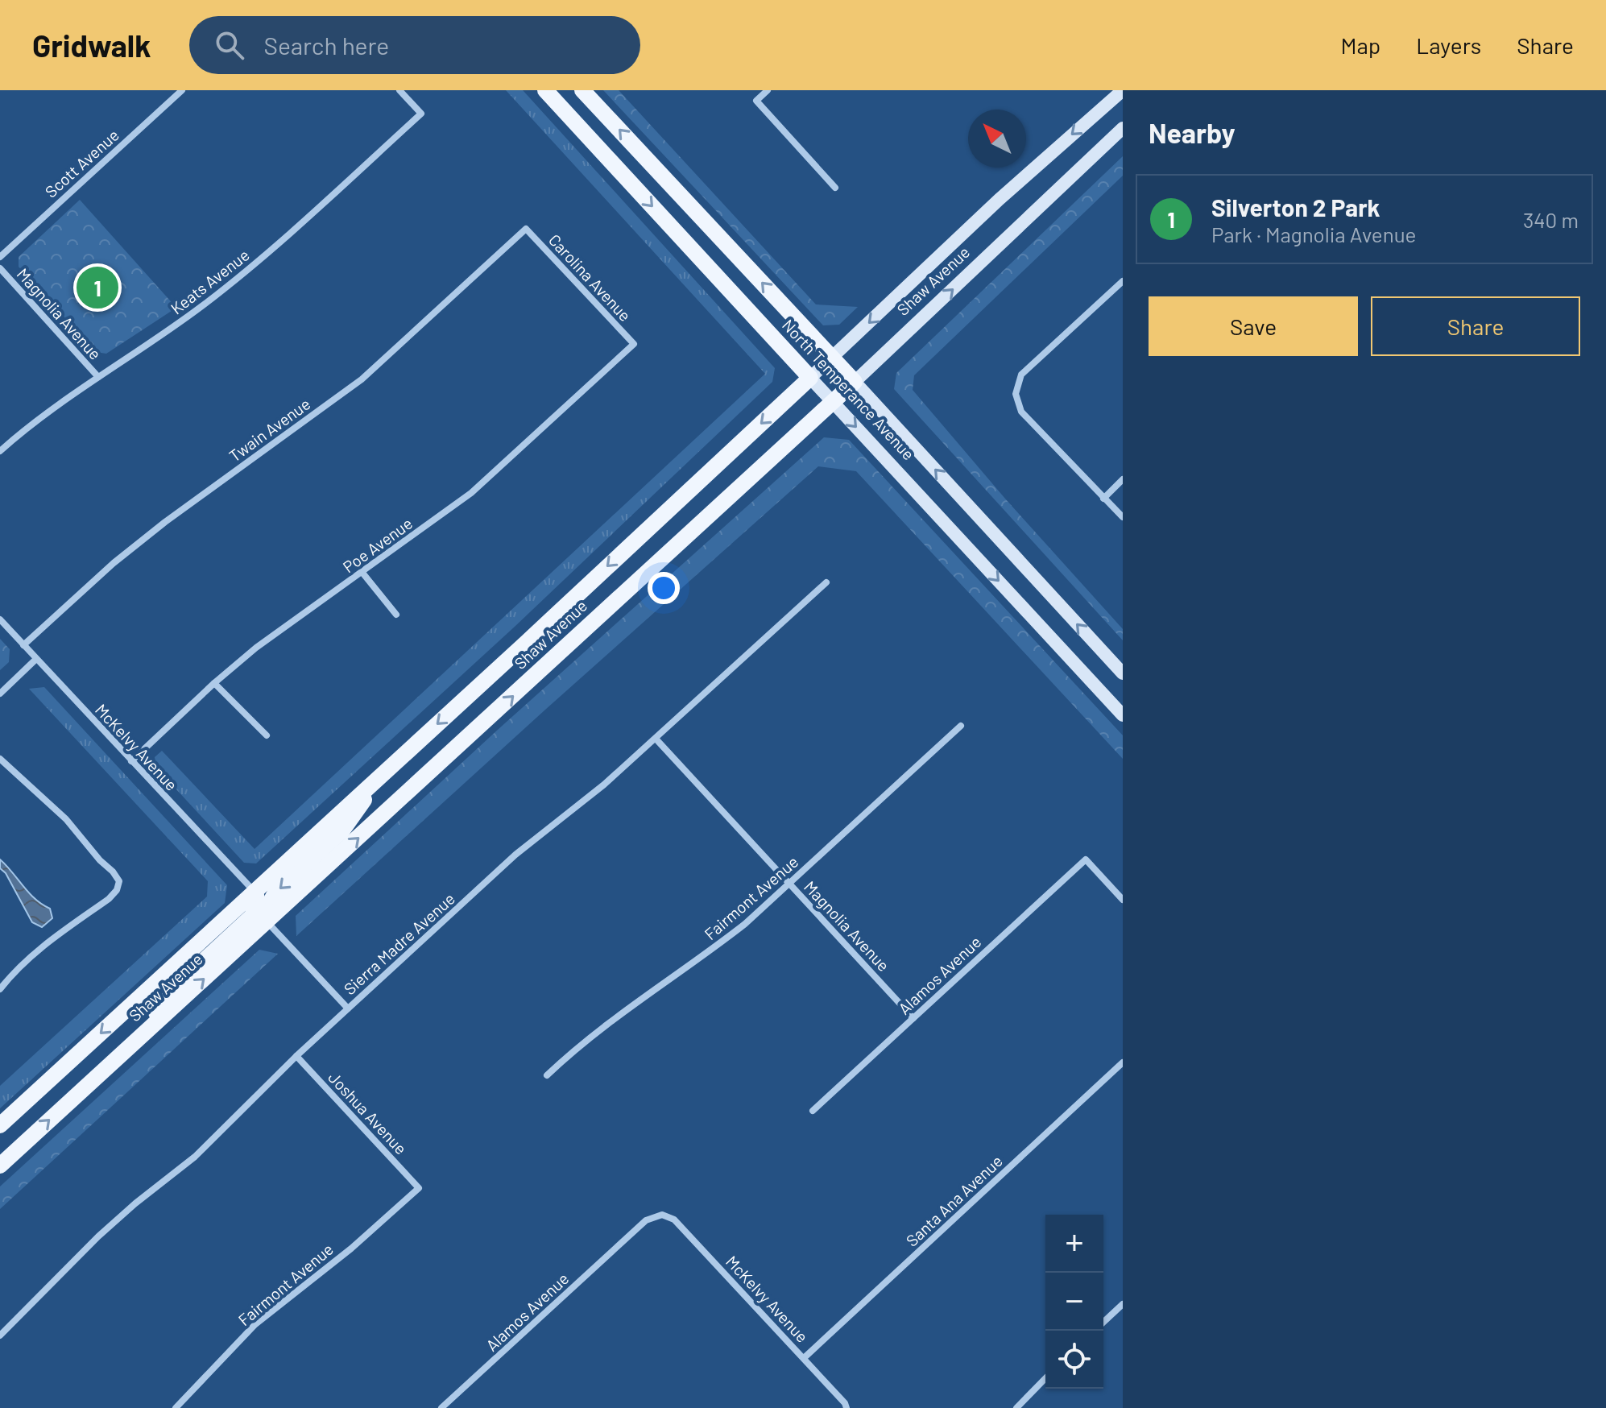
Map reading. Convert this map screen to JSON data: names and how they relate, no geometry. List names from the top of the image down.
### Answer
{
  "streets": {
    "main road": ["Shaw Avenue", "North Temperance Avenue"],
    "street": [
      "Scott Avenue",
      "Carolina Avenue",
      "Keats Avenue",
      "Magnolia Avenue",
      "Twain Avenue",
      "Poe Avenue",
      "McKelvy Avenue",
      "Fairmont Avenue",
      "Sierra Madre Avenue",
      "Alamos Avenue",
      "Joshua Avenue",
      "Santa Ana Avenue"
    ]
  },
  "crossings": [
    ["Carolina Avenue", "Twain Avenue"],
    ["Carolina Avenue", "Poe Avenue"],
    ["Shaw Avenue", "North Temperance Avenue"],
    ["Shaw Avenue", "McKelvy Avenue"],
    ["Keats Avenue", "Magnolia Avenue"],
    ["Magnolia Avenue", "Fairmont Avenue"],
    ["Magnolia Avenue", "Sierra Madre Avenue"],
    ["Magnolia Avenue", "Alamos Avenue"],
    ["Twain Avenue", "McKelvy Avenue"],
    ["Poe Avenue", "McKelvy Avenue"],
    ["McKelvy Avenue", "Alamos Avenue"],
    ["McKelvy Avenue", "Santa Ana Avenue"],
    ["Fairmont Avenue", "Joshua Avenue"],
    ["Sierra Madre Avenue", "Joshua Avenue"]
  ],
  "north": "top left",
  "page": {
    "header": "Gridwalk",
    "search": "Search here",
    "nav": ["Map", "Layers", "Share"],
    "heading": "Nearby",
    "list": [
      {
        "mark": "1",
        "name": "Silverton 2 Park",
        "note": "Park · Magnolia Avenue",
        "value": "340 m"
      }
    ],
    "pins": "1",
    "buttons": ["Save", "Share"],
    "map_buttons": ["+", "−"]
  }
}
